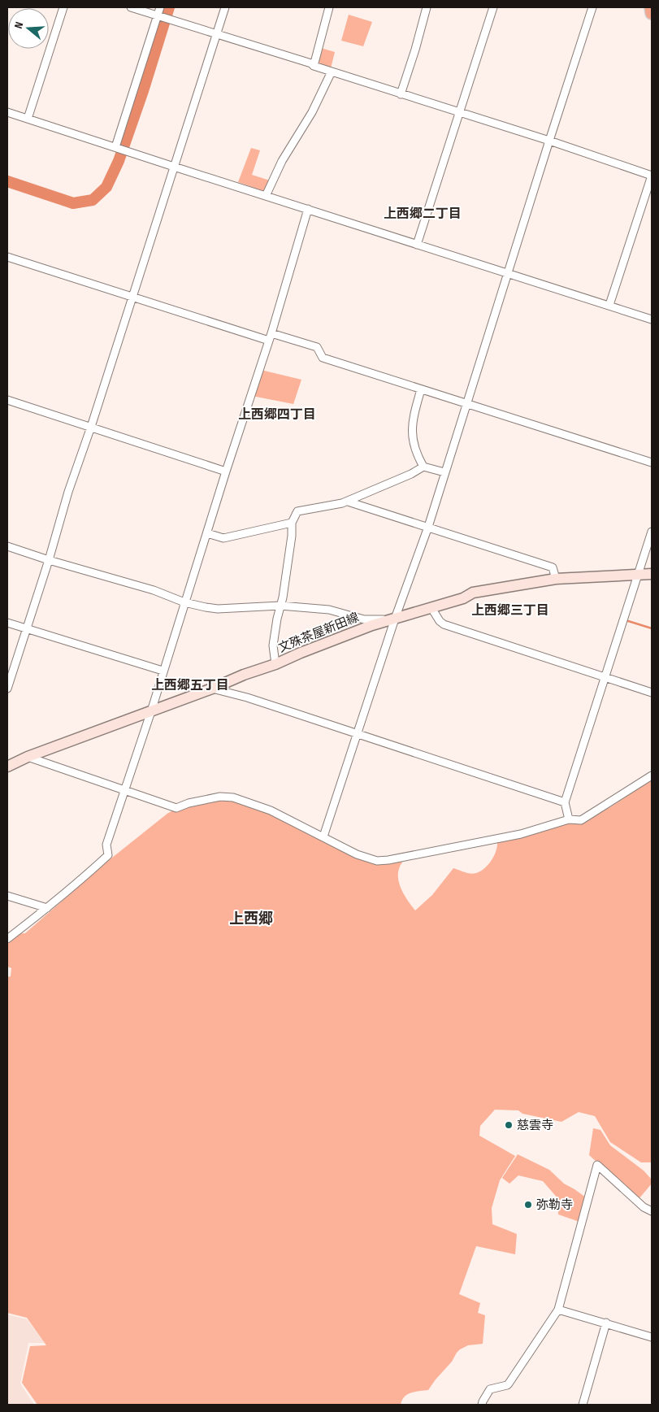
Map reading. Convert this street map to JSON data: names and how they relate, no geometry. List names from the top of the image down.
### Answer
{
  "streets": {
    "main road": ["文殊茶屋新田線"]
  },
  "districts": [
    "上西郷二丁目",
    "上西郷四丁目",
    "上西郷三丁目",
    "上西郷五丁目",
    "上西郷"
  ],
  "places": ["慈雲寺", "弥勒寺"],
  "north": "left"
}
